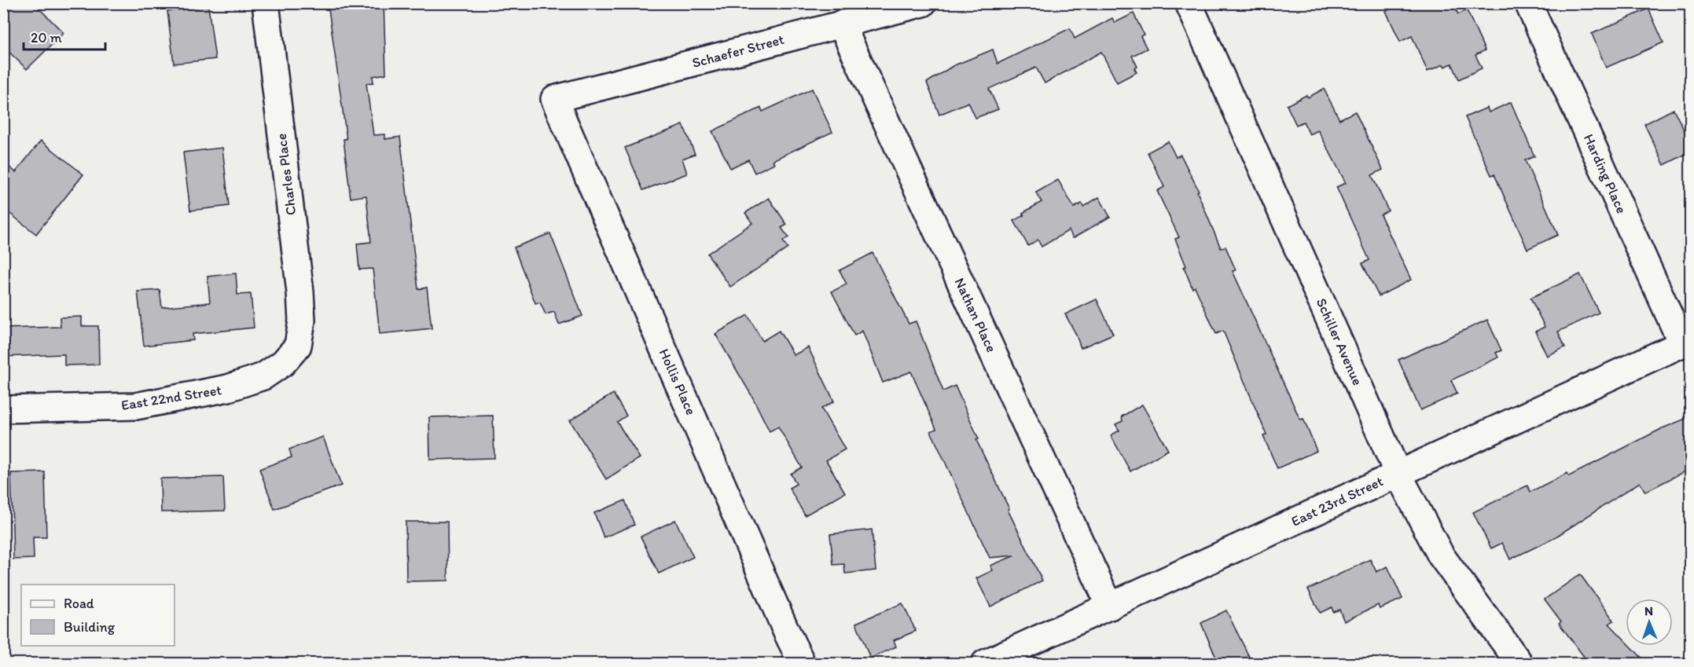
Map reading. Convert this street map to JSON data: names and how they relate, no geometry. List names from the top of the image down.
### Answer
{
  "streets": {
    "street": [
      "Schaefer Street",
      "Harding Place",
      "Charles Place",
      "Nathan Place",
      "Schiller Avenue",
      "Hollis Place",
      "East 22nd Street",
      "East 23rd Street"
    ]
  },
  "crossings": [
    ["Schaefer Street", "Nathan Place"],
    ["Schaefer Street", "Hollis Place"],
    ["Harding Place", "East 23rd Street"],
    ["Charles Place", "East 22nd Street"],
    ["Nathan Place", "East 23rd Street"],
    ["Schiller Avenue", "East 23rd Street"]
  ],
  "legend": ["Road", "Building"],
  "scale_bar": "20 m",
  "north": "top"
}
